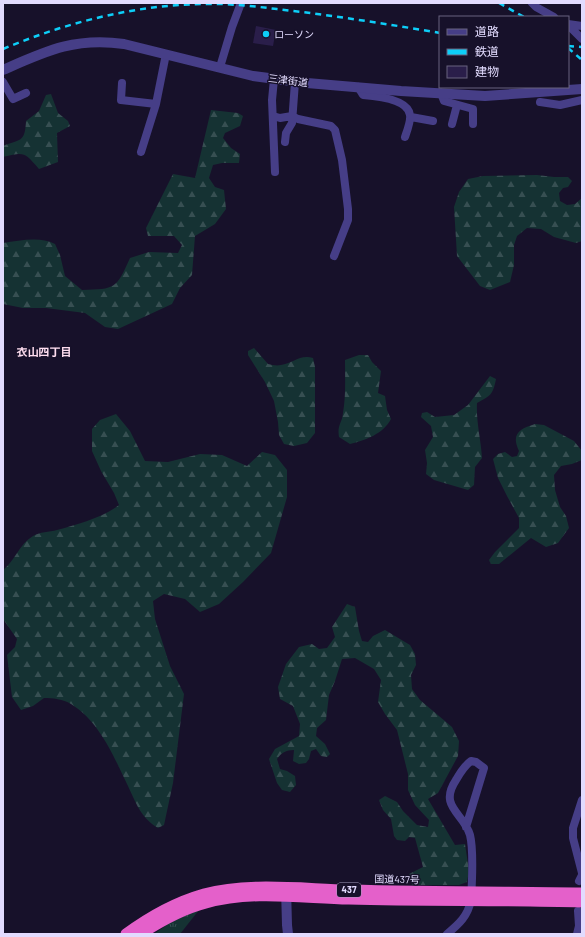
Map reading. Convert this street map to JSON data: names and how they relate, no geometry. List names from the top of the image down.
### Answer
{
  "streets": {
    "highway": ["国道437号", "437"],
    "street": ["三津街道"]
  },
  "districts": ["衣山四丁目"],
  "places": ["ローソン"],
  "legend": ["道路", "鉄道", "建物"]
}
